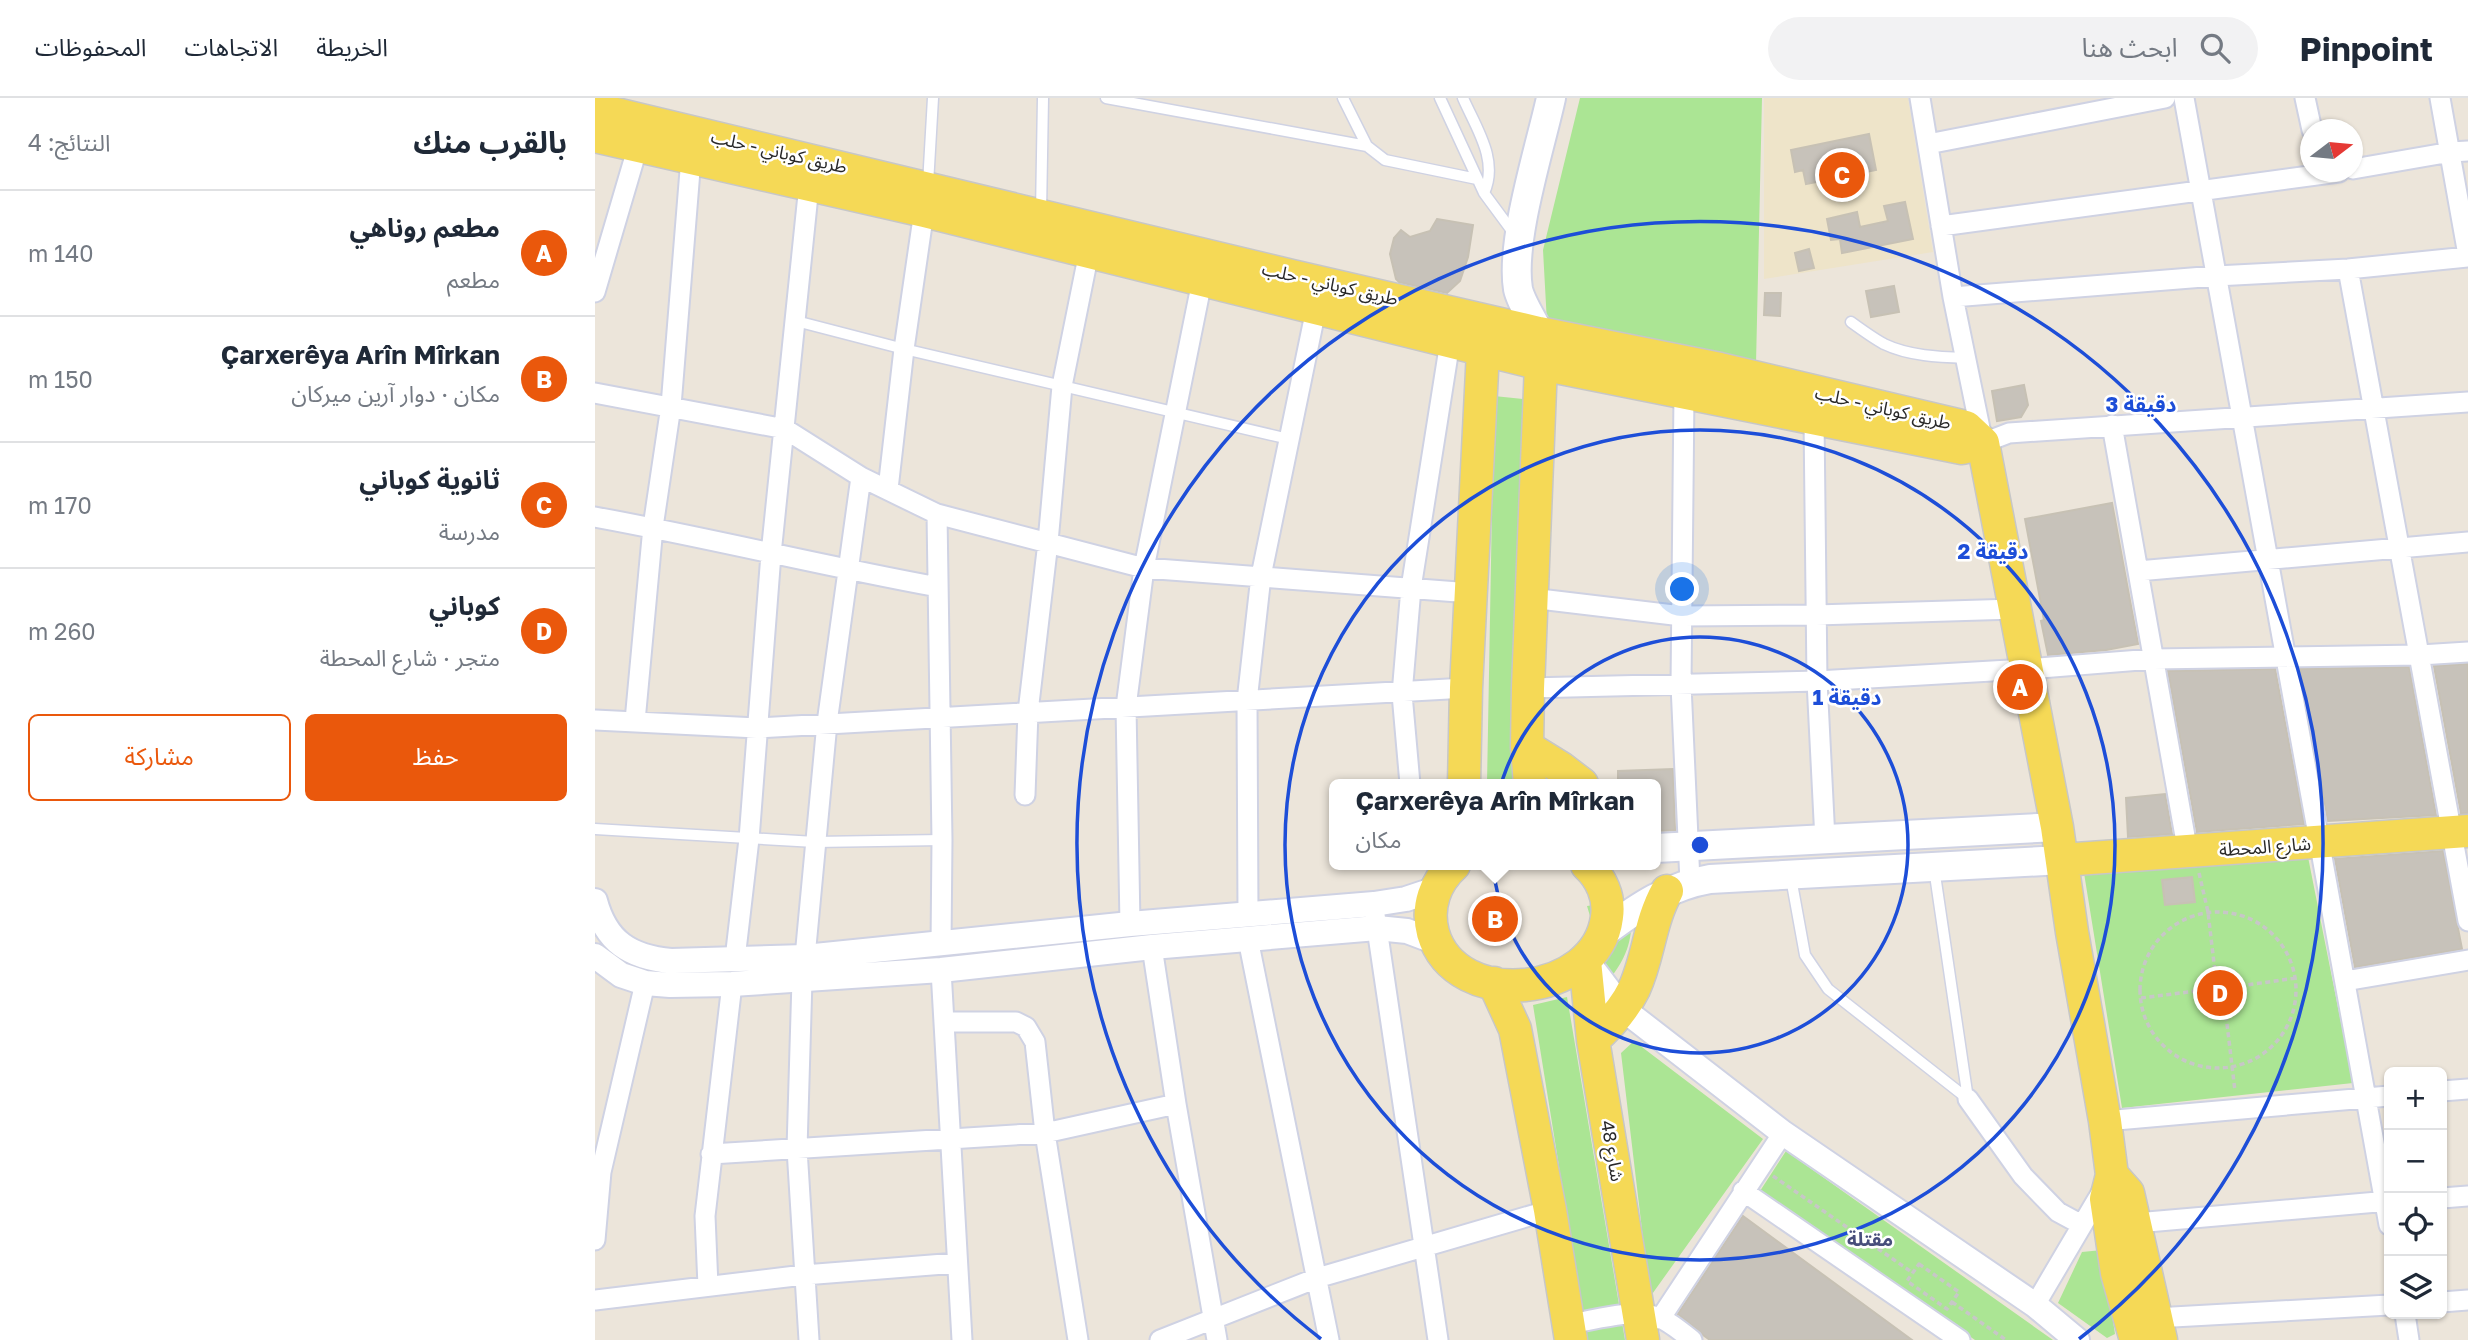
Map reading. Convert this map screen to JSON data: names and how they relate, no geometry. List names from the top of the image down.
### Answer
{
  "streets": {
    "main road": ["طريق كوباني - حلب", "شارع المحطة", "48 شارع"]
  },
  "districts": ["مقتلة"],
  "north": "right",
  "page": {
    "header": "Pinpoint",
    "search": "ابحث هنا",
    "nav": ["الخريطة", "الاتجاهات", "المحفوظات"],
    "heading": ["بالقرب منك", "النتائج: 4"],
    "pins": [
      "C",
      "A",
      "B",
      "D"
    ],
    "list": [
      {
        "mark": "A",
        "name": "مطعم روناهي",
        "note": "مطعم",
        "value": "140 m"
      },
      {
        "mark": "B",
        "name": "Çarxerêya Arîn Mîrkan",
        "note": "مكان · دوار آرين ميركان",
        "value": "150 m"
      },
      {
        "mark": "C",
        "name": "ثانوية كوباني",
        "note": "مدرسة",
        "value": "170 m"
      },
      {
        "mark": "D",
        "name": "كوباني",
        "note": "متجر · شارع المحطة",
        "value": "260 m"
      }
    ],
    "buttons": ["حفظ", "مشاركة"],
    "popup": ["Çarxerêya Arîn Mîrkan", "مكان"],
    "map_buttons": ["+", "−"]
  },
  "rings": ["3 دقيقة", "2 دقيقة", "1 دقيقة"]
}
